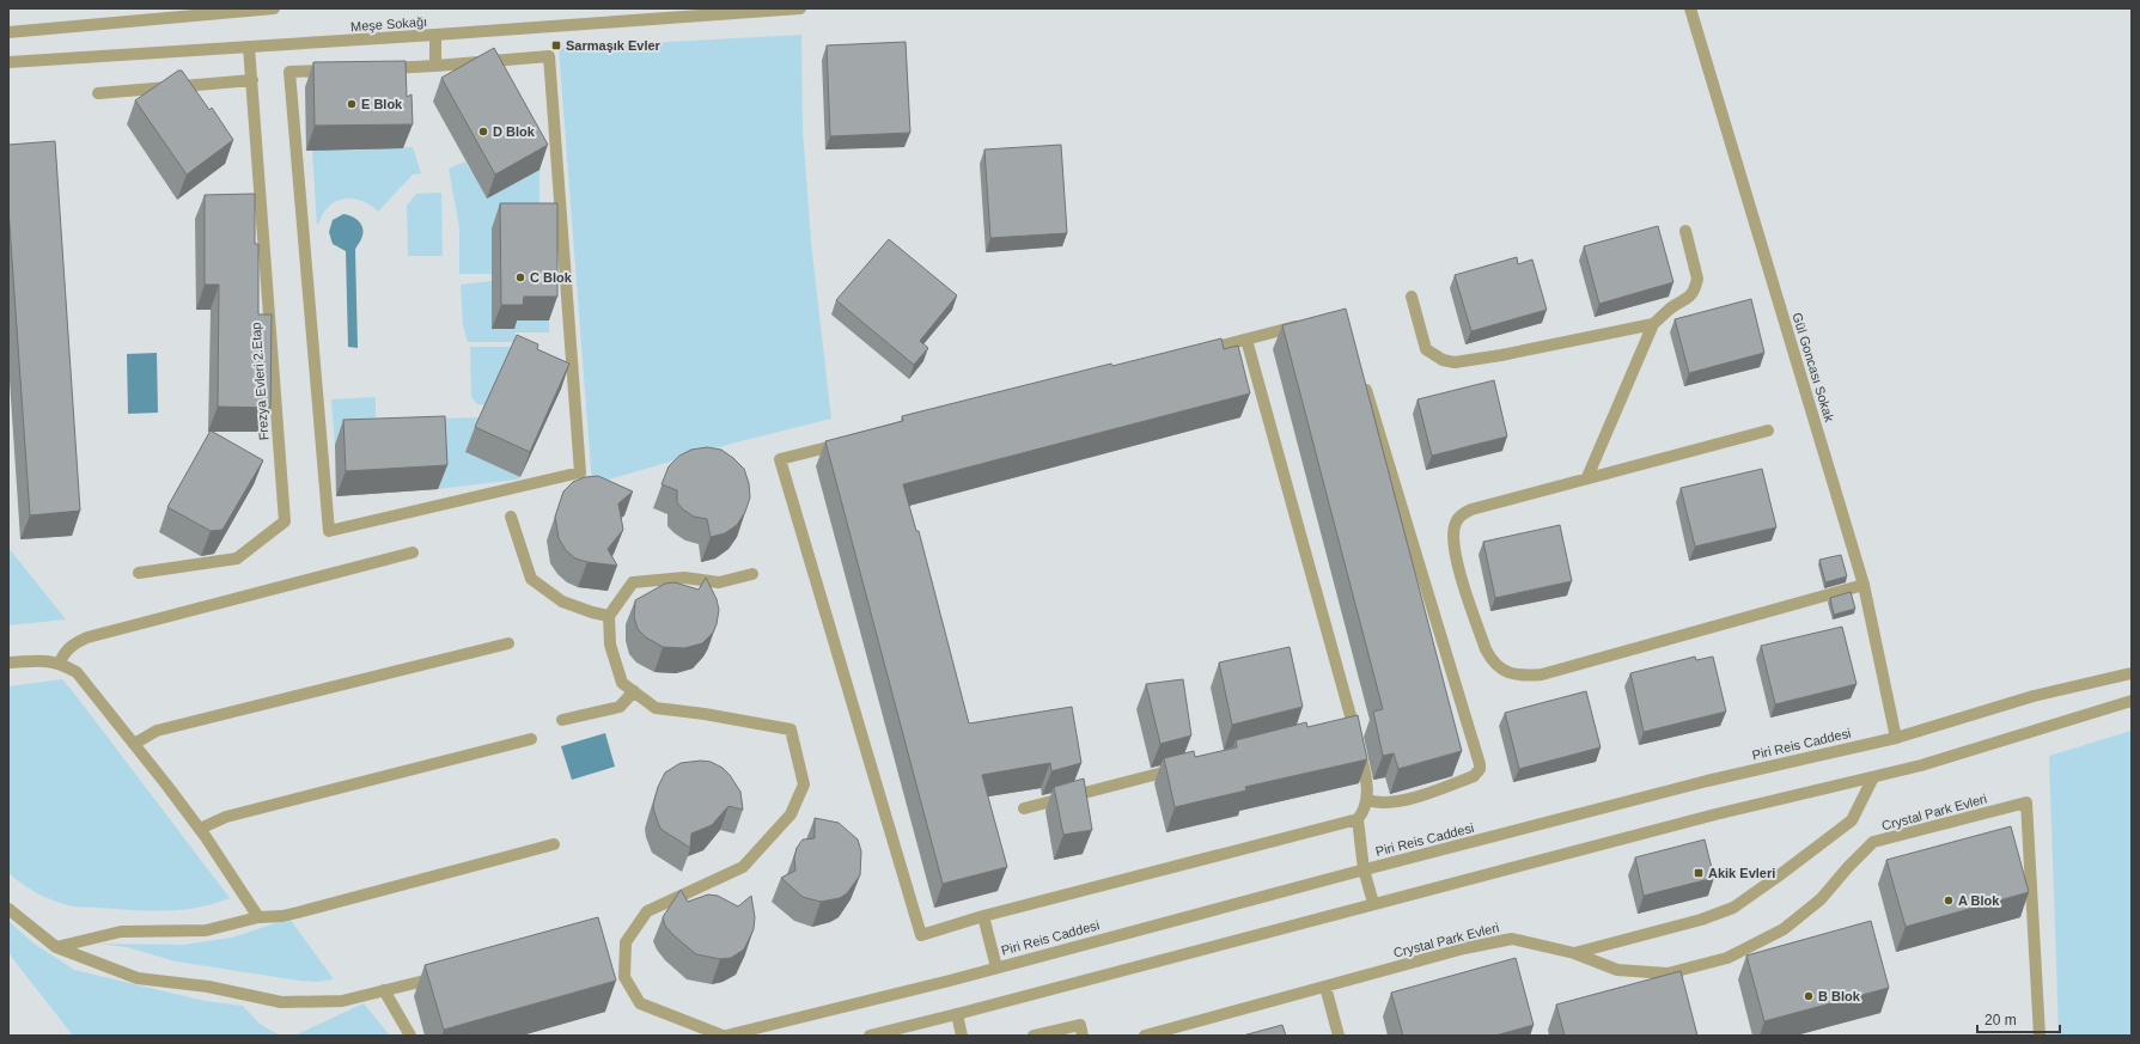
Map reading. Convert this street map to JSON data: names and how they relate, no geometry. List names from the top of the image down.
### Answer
{
  "streets": {
    "street": [
      "Meşe Sokağı",
      "Gül Goncası Sokak",
      "Frezya Evleri 2.Etap",
      "Piri Reis Caddesi",
      "Crystal Park Evleri"
    ]
  },
  "crossings": [
    ["Meşe Sokağı", "Frezya Evleri 2.Etap"],
    ["Gül Goncası Sokak", "Piri Reis Caddesi"]
  ],
  "places": {
    "transit": ["Sarmaşık Evler", "Akik Evleri"],
    "other": [
      "E Blok",
      "D Blok",
      "C Blok",
      "A Blok",
      "B Blok"
    ]
  },
  "scale_bar": "20 m"
}
